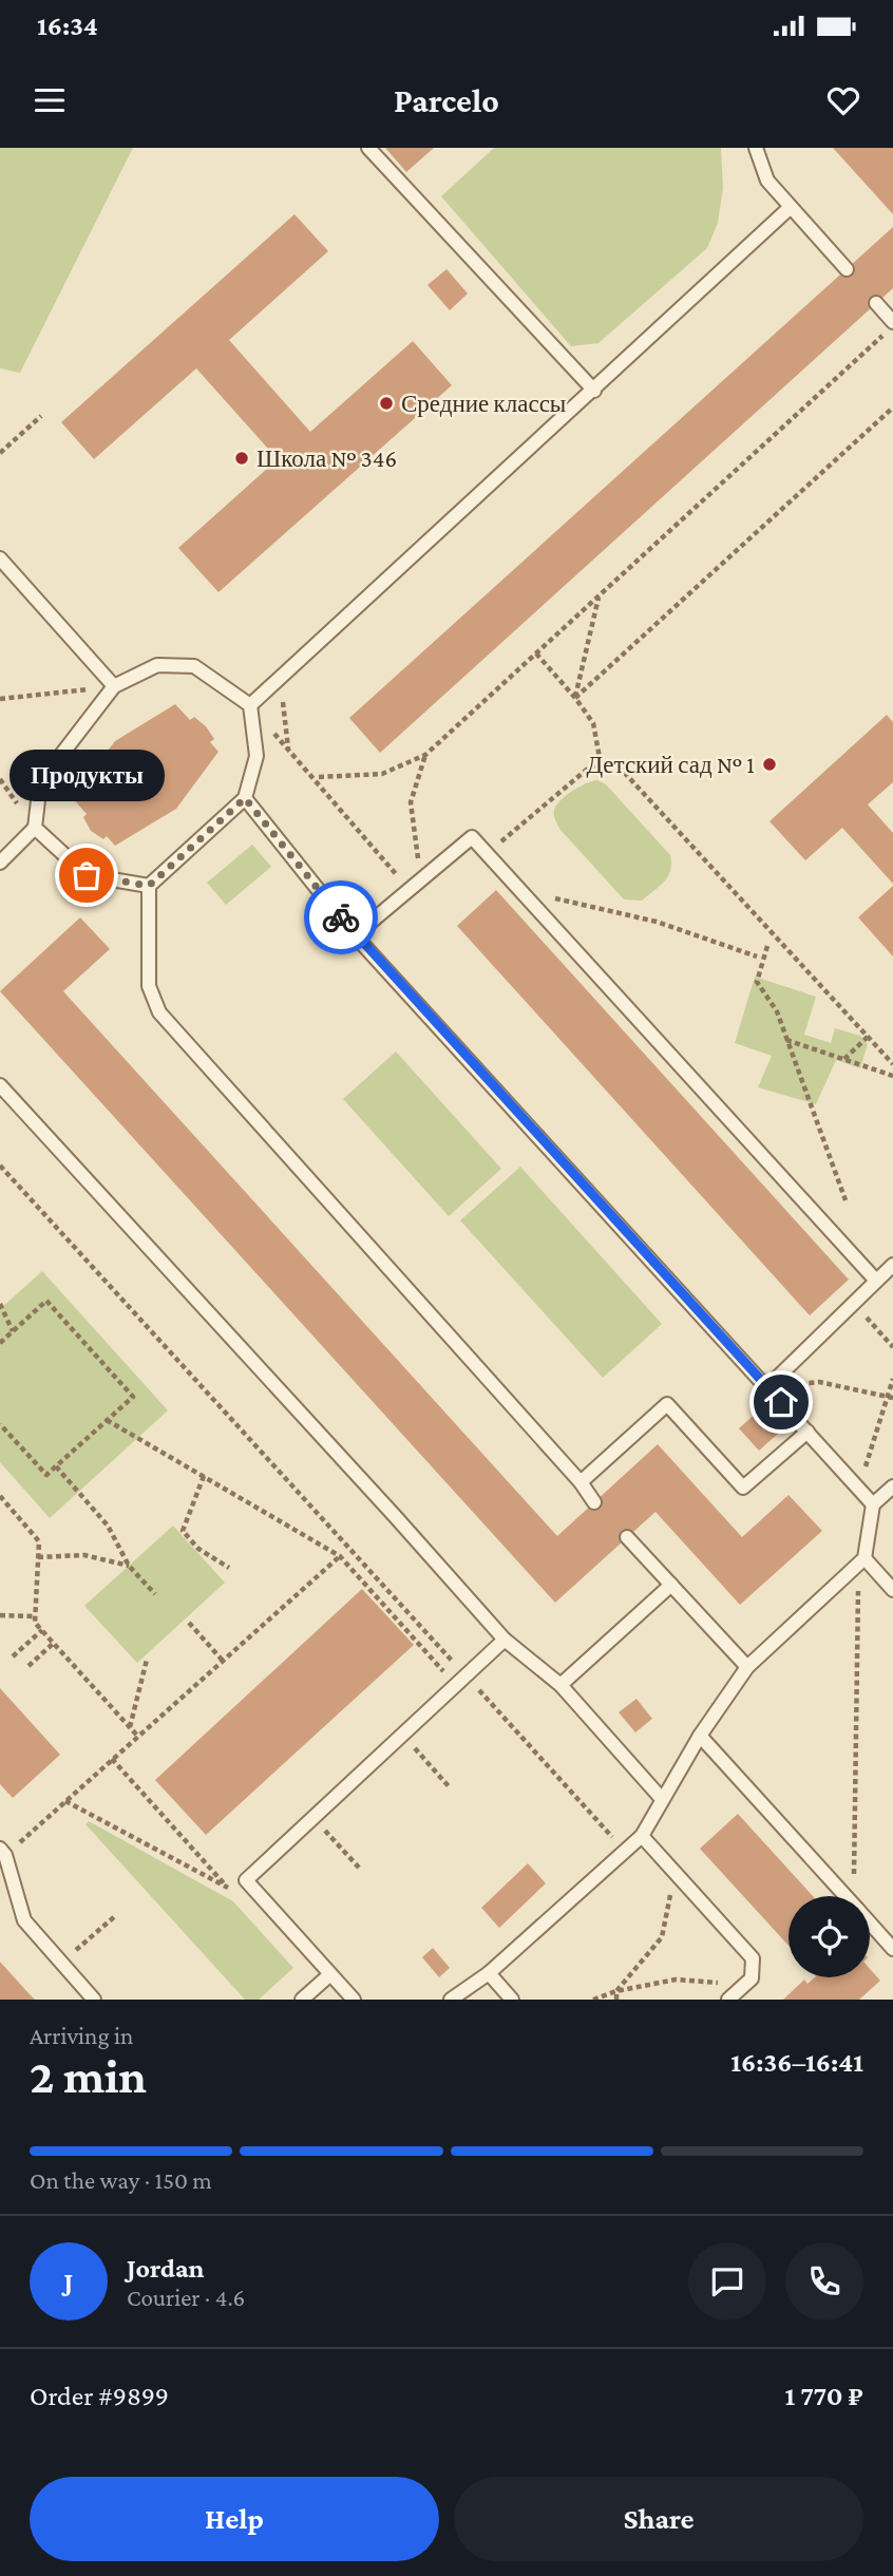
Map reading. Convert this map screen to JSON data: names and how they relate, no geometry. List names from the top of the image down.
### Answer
{
  "places": [
    "Средние классы",
    "Школа № 346",
    "Детский сад № 1",
    "Продукты"
  ],
  "page": {
    "status": "16:34",
    "header": "Parcelo",
    "bubble": "Продукты",
    "heading": ["2 min", "Arriving in", "16:36–16:41"],
    "panel": [
      "Jordan",
      "Courier · 4.6",
      "Order #9899",
      "1 770 ₽"
    ],
    "bar": "On the way · 150 m",
    "round": "J",
    "buttons": ["Help", "Share"]
  }
}
